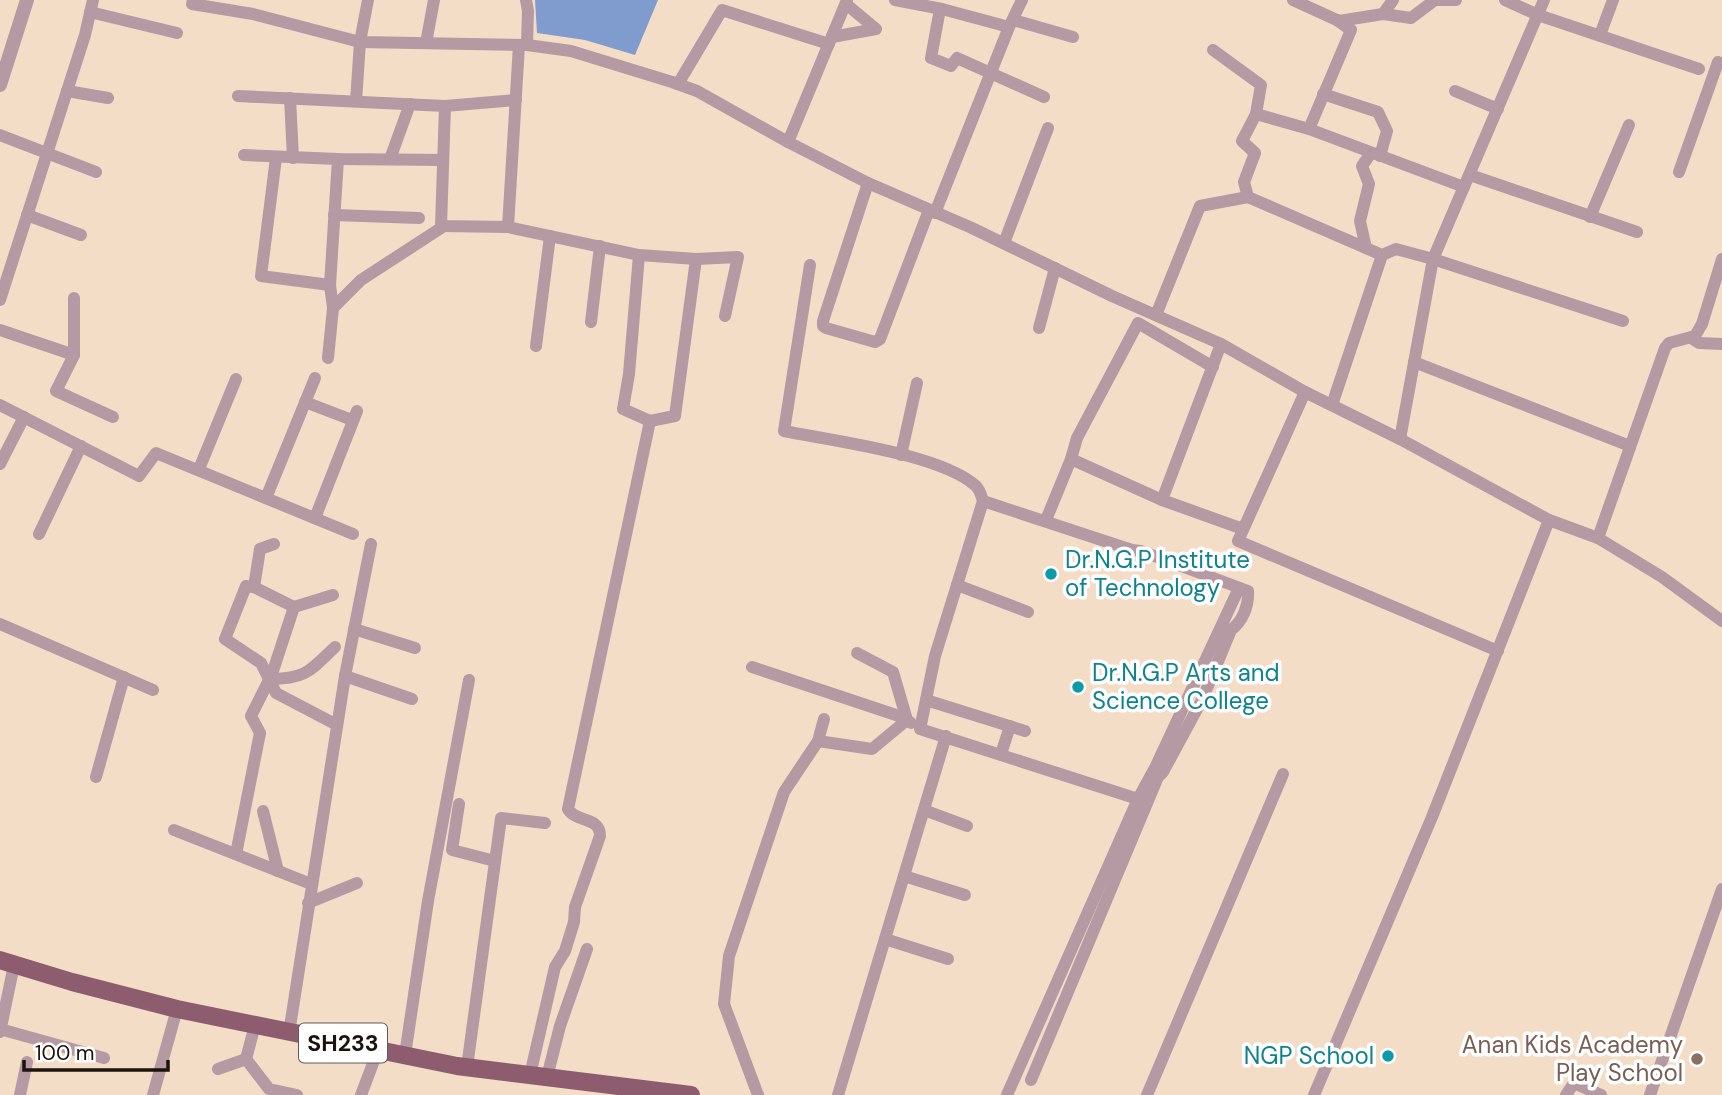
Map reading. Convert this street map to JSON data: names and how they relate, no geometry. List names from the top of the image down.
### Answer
{
  "streets": {
    "main road": ["SH233"]
  },
  "places": [
    "Dr.N.G.P Institute of Technology",
    "Dr.N.G.P Arts and Science College",
    "NGP School",
    "Anan Kids Academy Play School"
  ],
  "scale_bar": "100 m"
}
